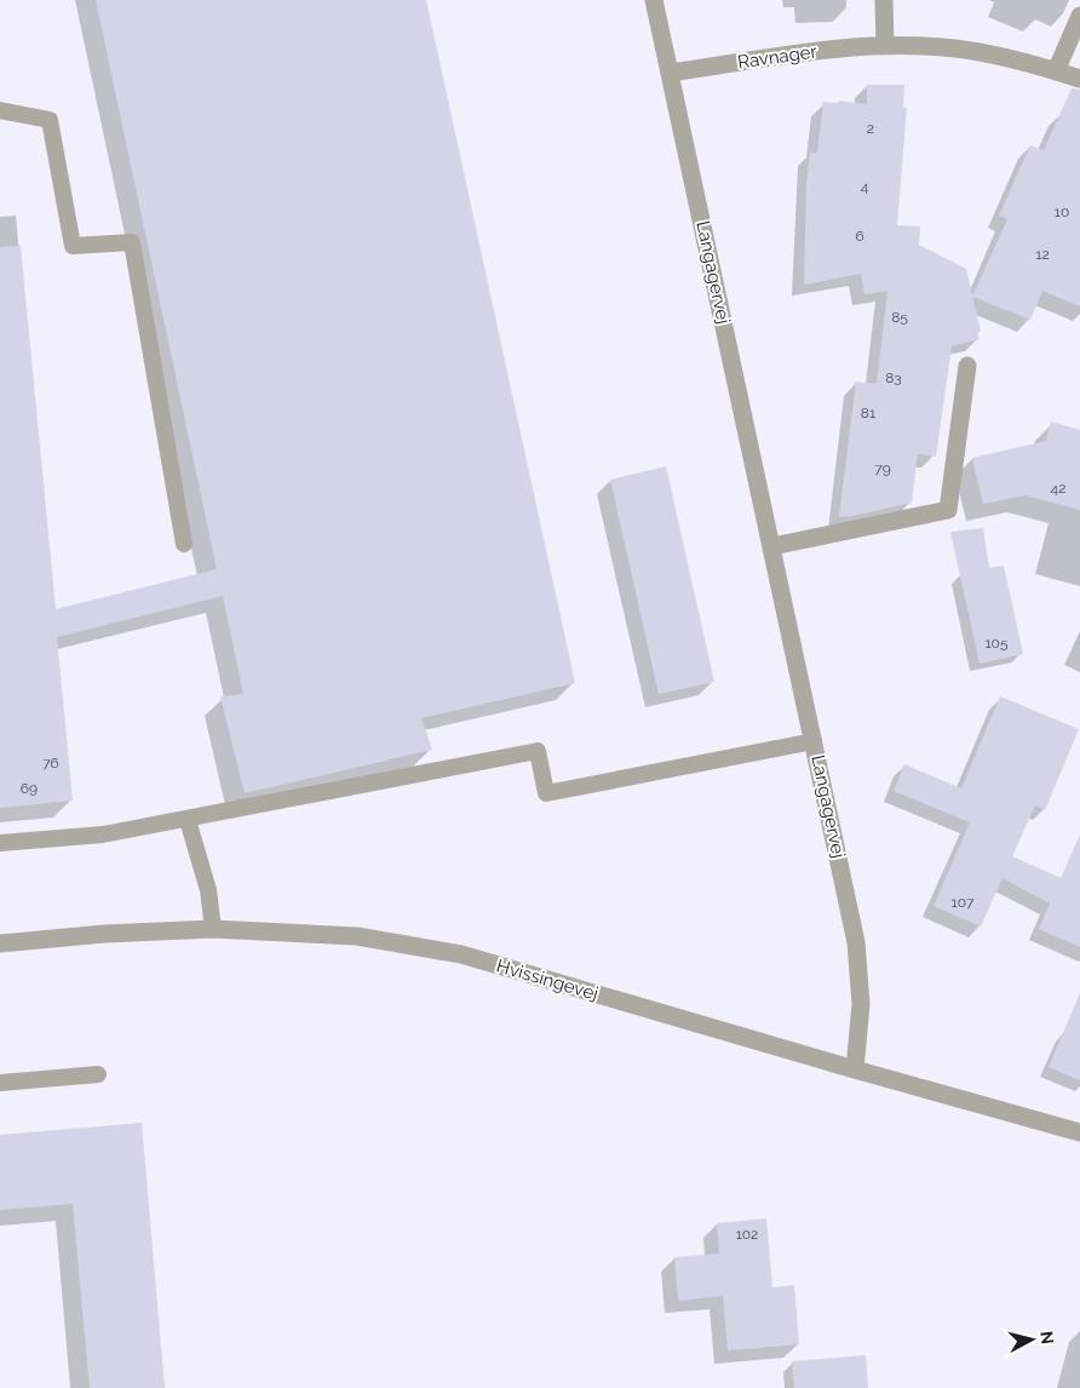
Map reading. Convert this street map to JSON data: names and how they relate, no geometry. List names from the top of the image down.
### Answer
{
  "streets": {
    "street": ["Ravnager", "Langagervej", "Hvissingevej"]
  },
  "crossings": [
    ["Ravnager", "Langagervej"],
    ["Langagervej", "Hvissingevej"]
  ],
  "house_numbers": [
    "2",
    "4",
    "10",
    "6",
    "12",
    "85",
    "83",
    "81",
    "79",
    "42",
    "105",
    "76",
    "69",
    "107",
    "102"
  ],
  "north": "right"
}
